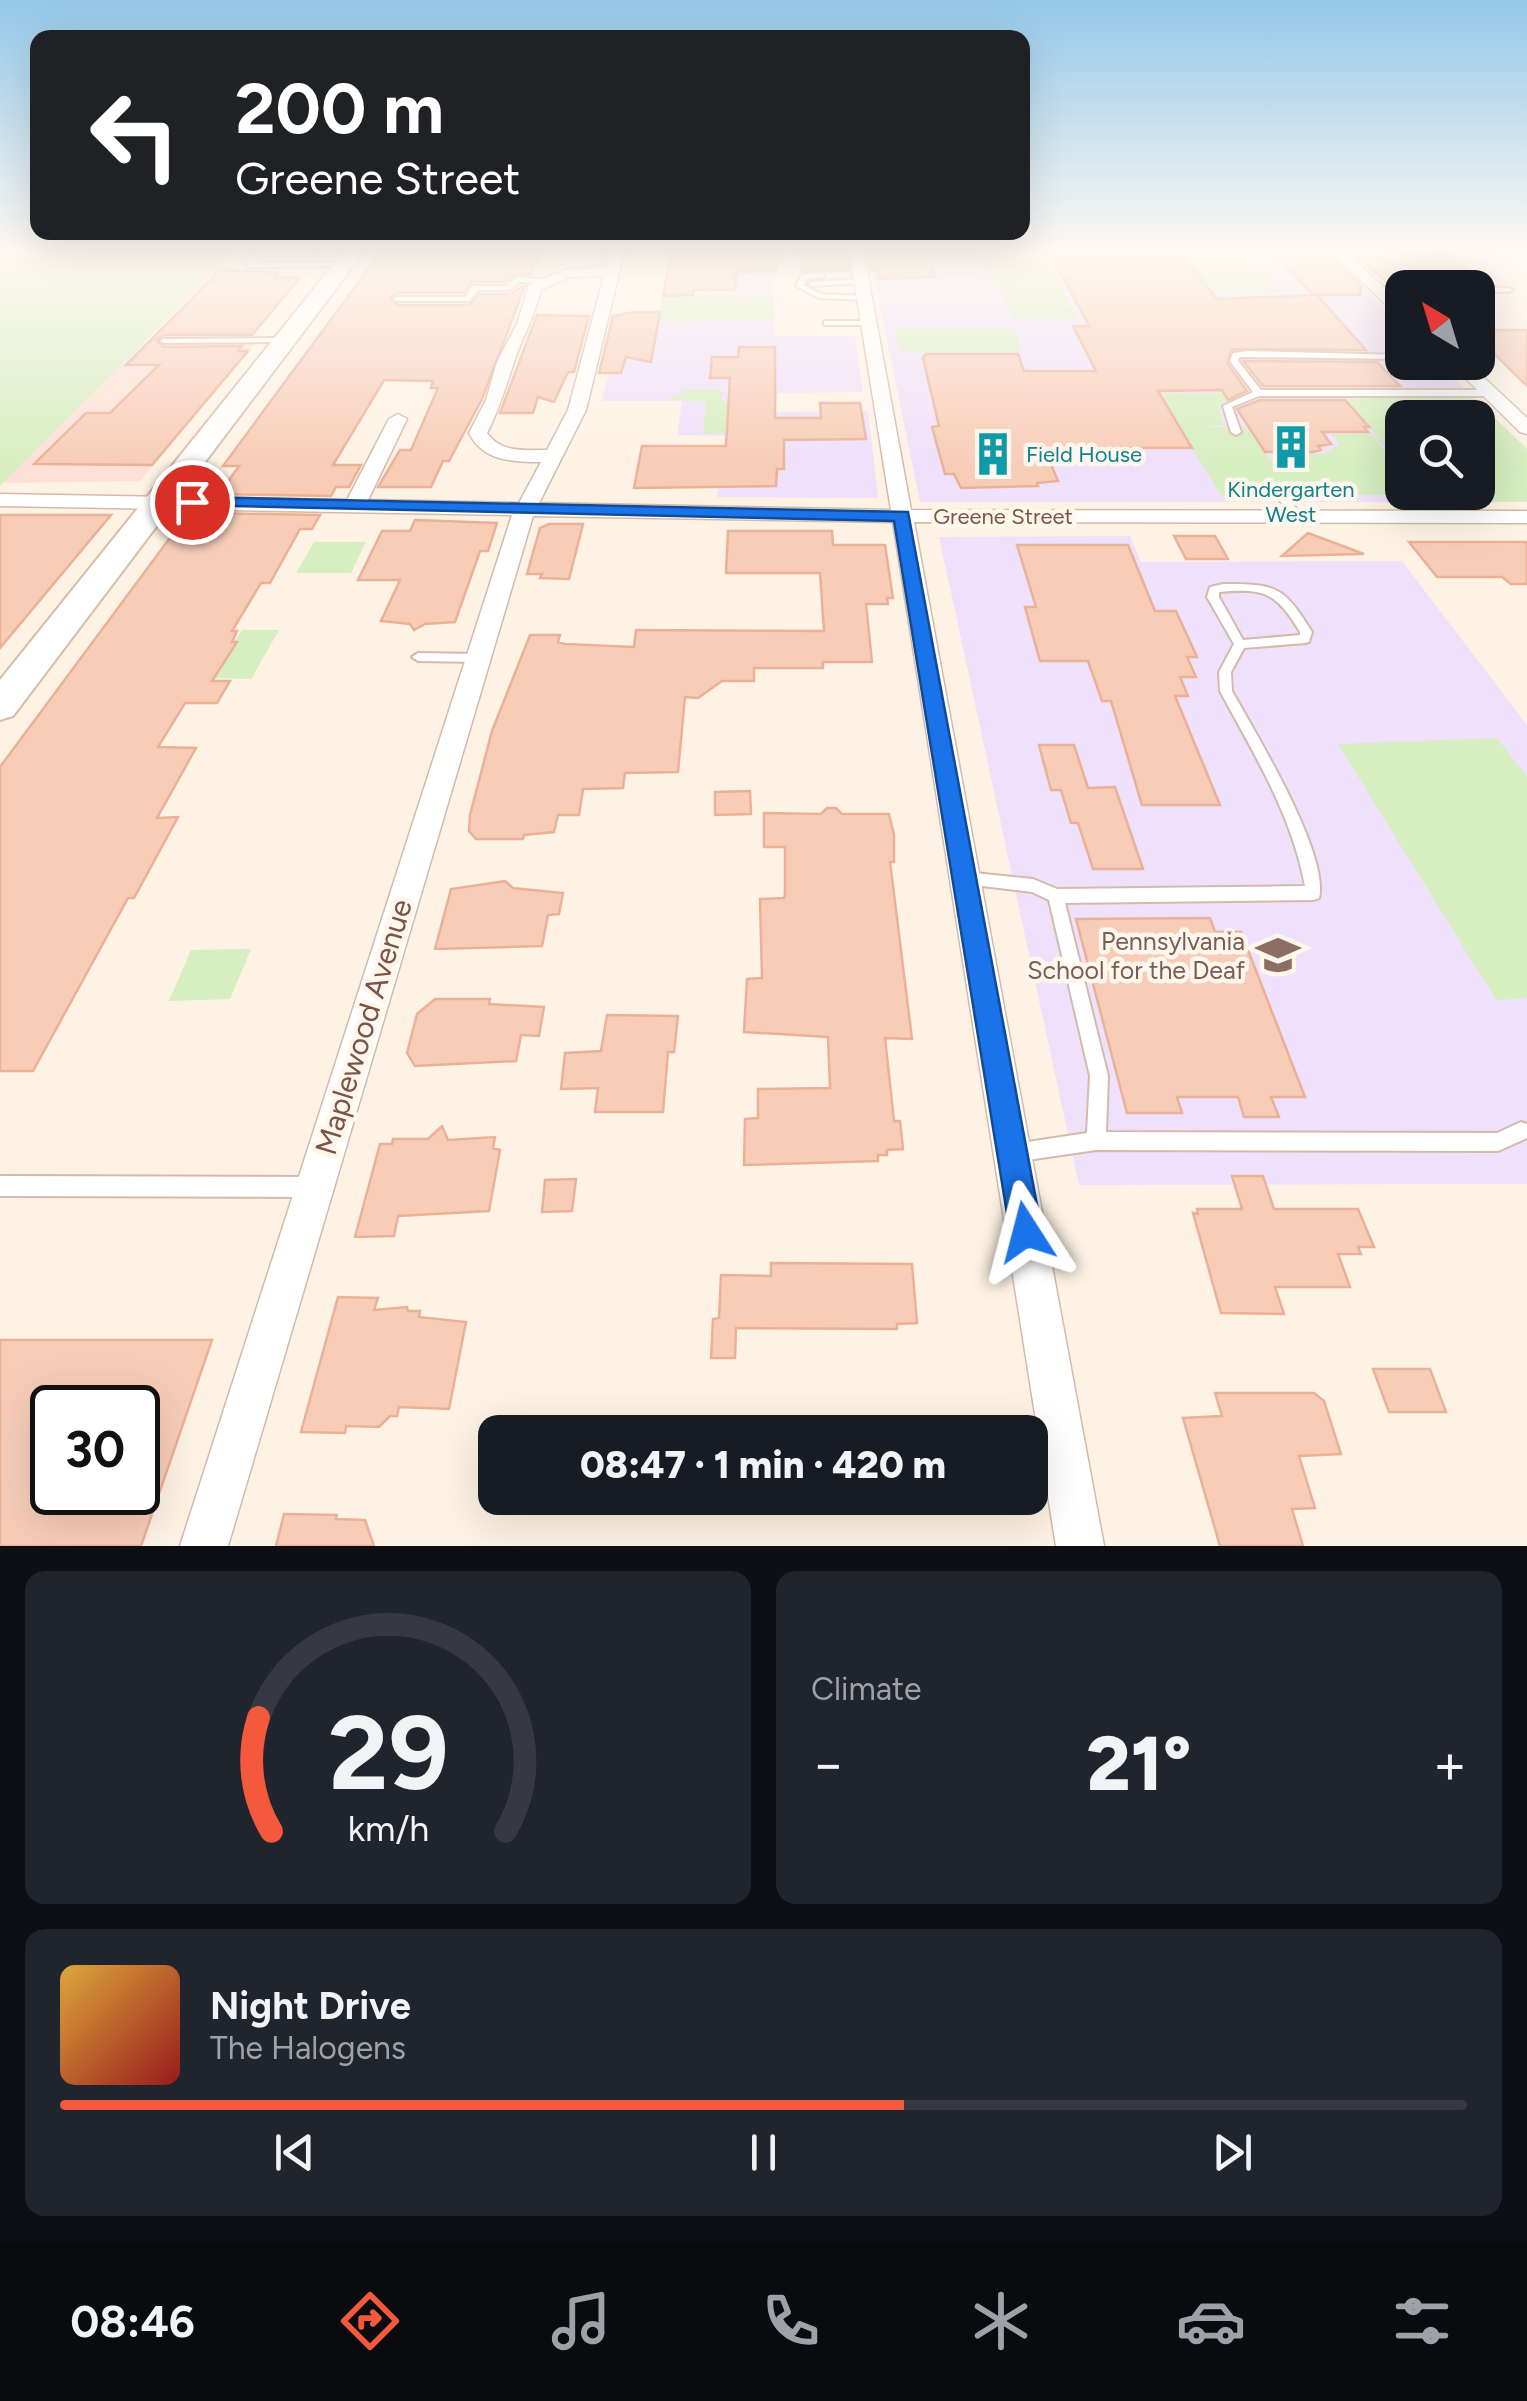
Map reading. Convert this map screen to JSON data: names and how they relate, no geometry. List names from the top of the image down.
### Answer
{
  "streets": {
    "street": ["Greene Street", "Maplewood Avenue"]
  },
  "crossings": [
    ["Greene Street", "Maplewood Avenue"]
  ],
  "places": {
    "building": ["Kindergarten West", "Field House"],
    "school or university": ["Pennsylvania School for the Deaf"]
  },
  "north": "top left",
  "page": {
    "turn": ["200 m", "Greene Street"],
    "limit": "30",
    "trip": "08:47 · 1 min · 420 m",
    "tile": "Climate",
    "heat": ["−", "21°", "+"],
    "song": ["Night Drive", "The Halogens"],
    "tabs": "08:46",
    "gauge": ["29", "km/h"]
  }
}
